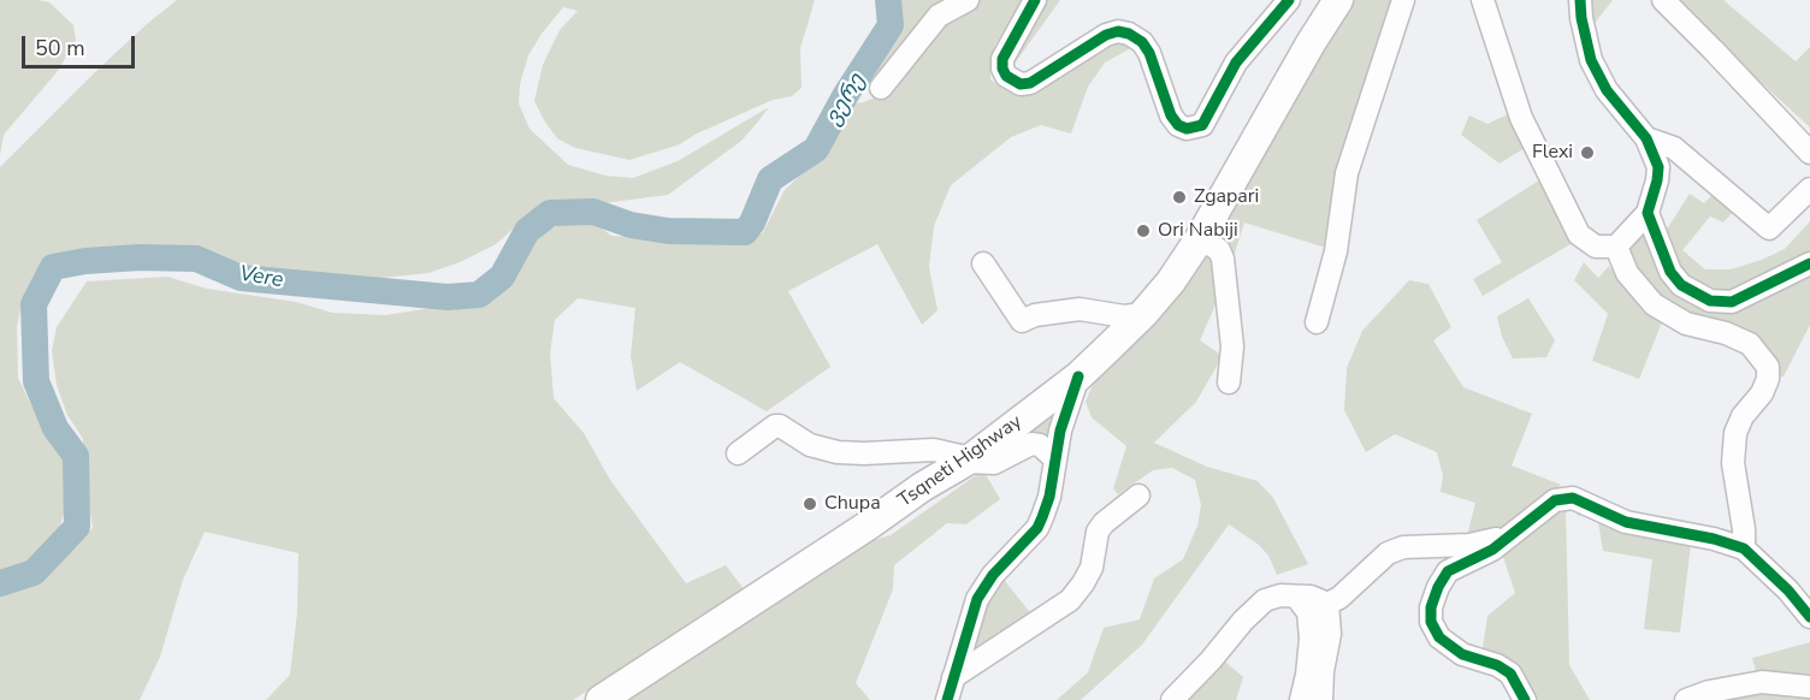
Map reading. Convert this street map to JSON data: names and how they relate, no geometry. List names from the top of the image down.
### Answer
{
  "streets": {
    "main road": ["Tsqneti Highway"]
  },
  "water": ["ვერე", "Vere"],
  "places": [
    "Flexi",
    "Zgapari",
    "Ori Nabiji",
    "Chupa"
  ],
  "scale_bar": "50 m"
}
